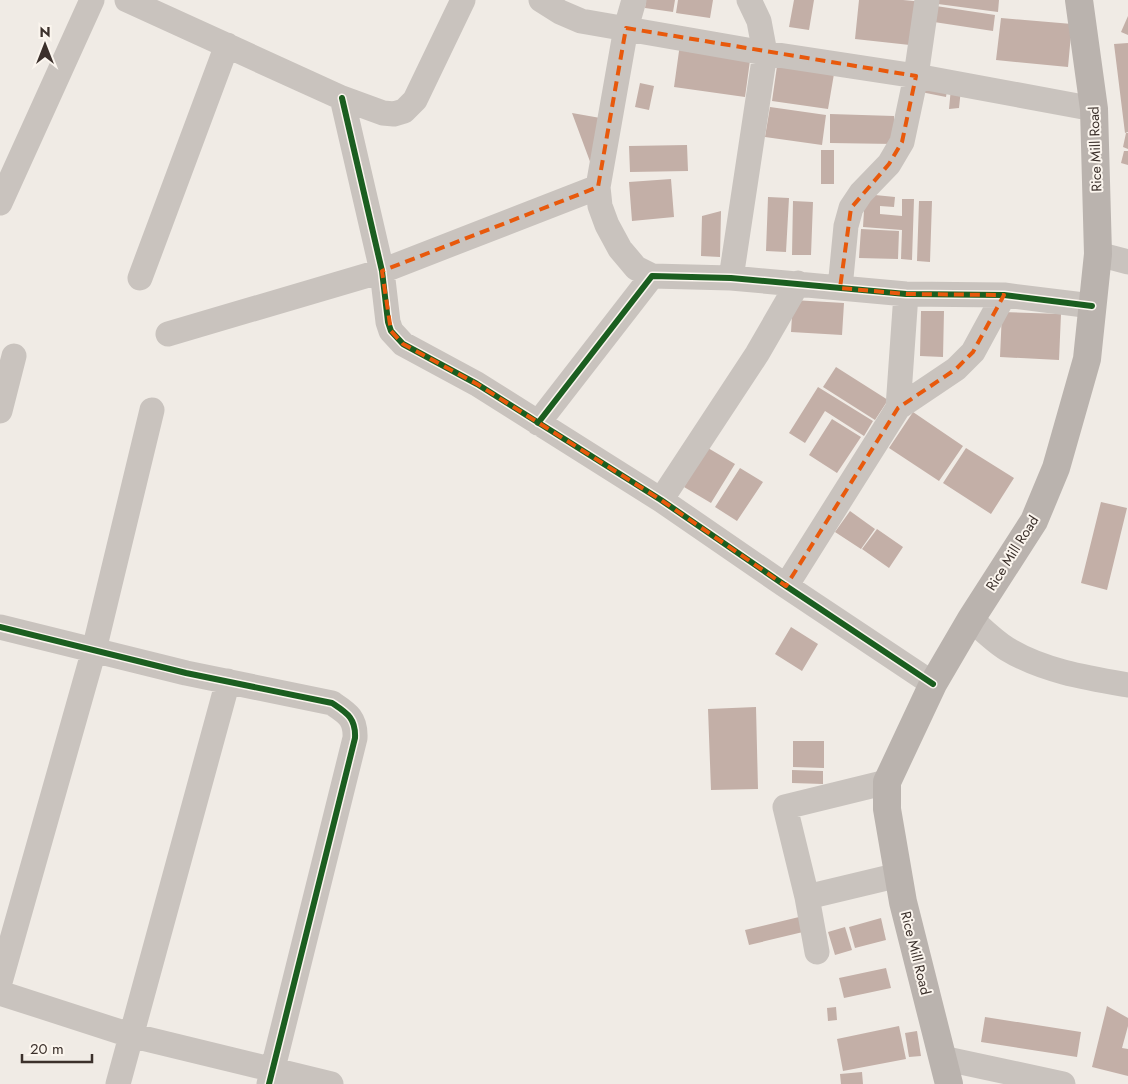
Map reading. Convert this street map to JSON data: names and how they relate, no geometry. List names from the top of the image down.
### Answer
{
  "streets": {
    "main road": ["Rice Mill Road"]
  },
  "scale_bar": "20 m",
  "north": "top"
}
